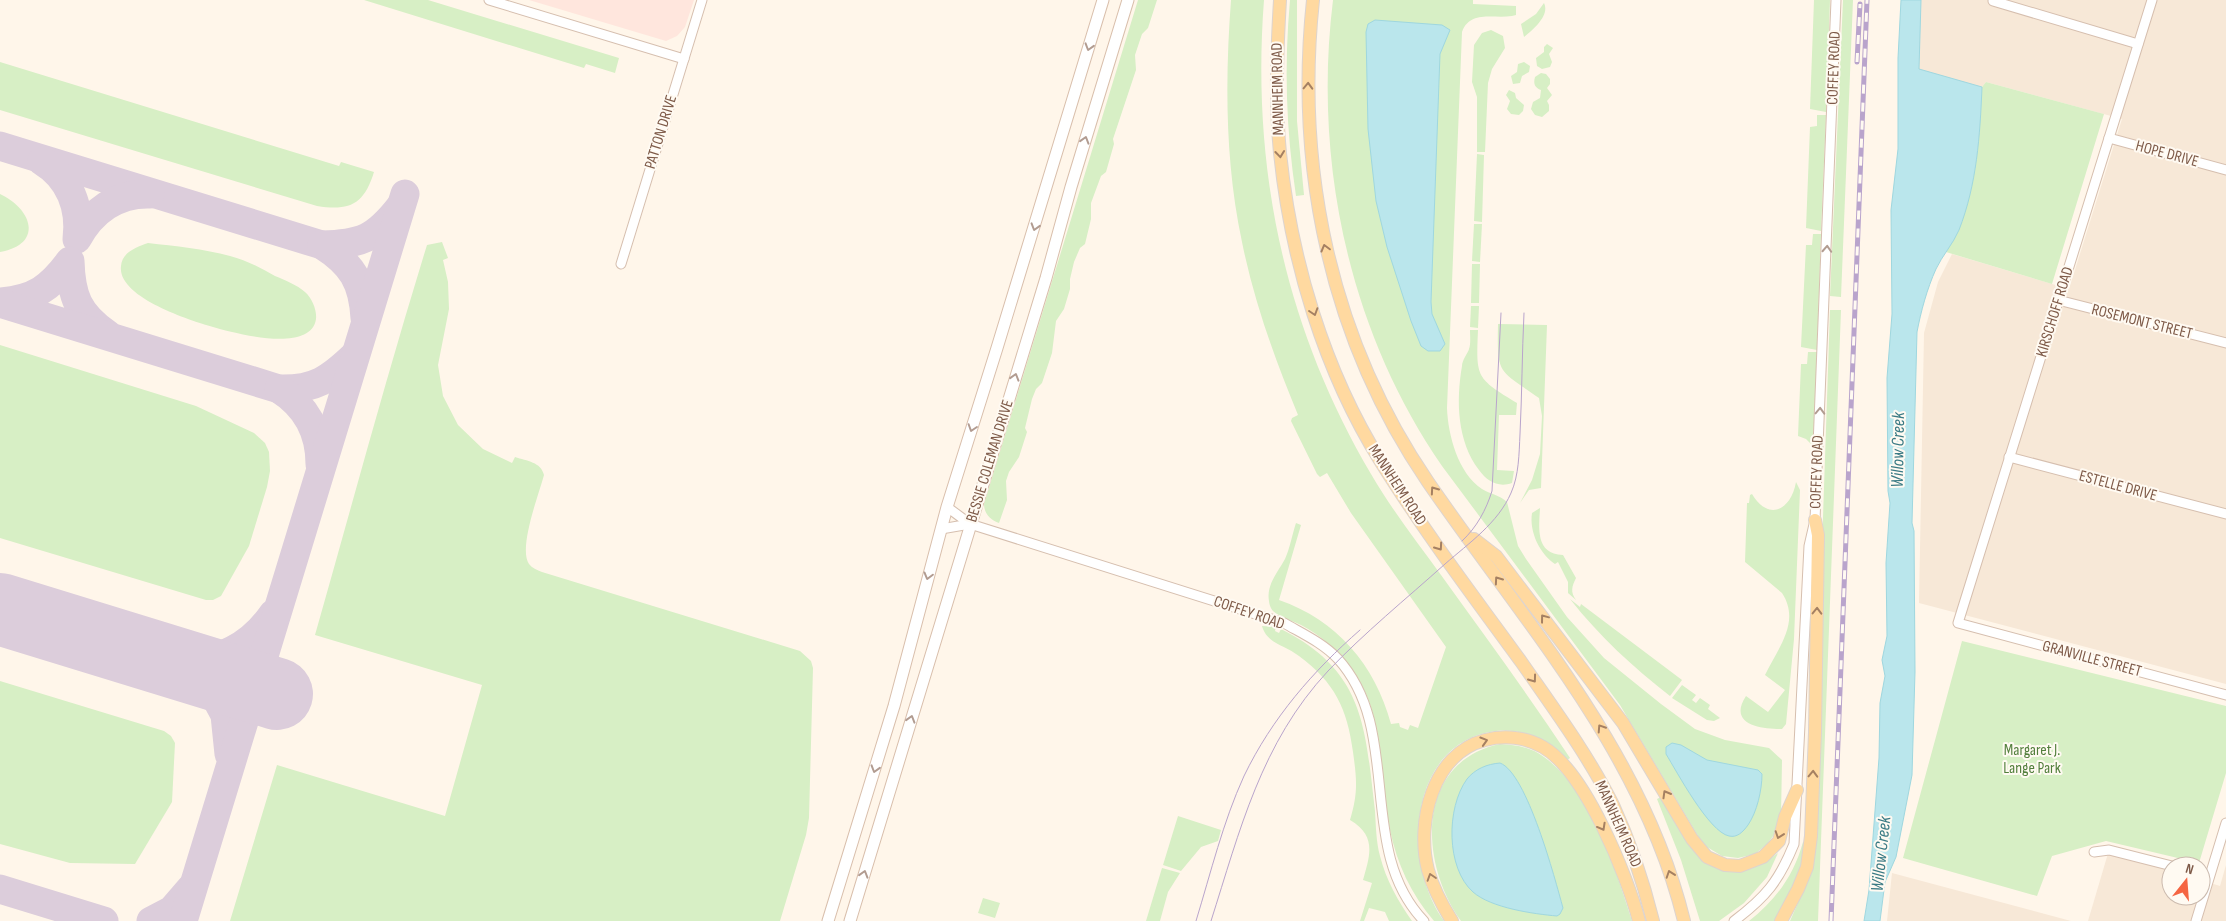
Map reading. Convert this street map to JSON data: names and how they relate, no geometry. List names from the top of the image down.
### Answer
{
  "streets": {
    "main road": ["MANNHEIM ROAD"],
    "street": [
      "COFFEY ROAD",
      "PATTON DRIVE",
      "HOPE DRIVE",
      "KIRSCHOFF ROAD",
      "ROSEMONT STREET",
      "BESSIE COLEMAN DRIVE",
      "ESTELLE DRIVE",
      "GRANVILLE STREET"
    ]
  },
  "crossings": [
    ["COFFEY ROAD", "BESSIE COLEMAN DRIVE"],
    ["HOPE DRIVE", "KIRSCHOFF ROAD"],
    ["KIRSCHOFF ROAD", "ROSEMONT STREET"],
    ["KIRSCHOFF ROAD", "ESTELLE DRIVE"],
    ["KIRSCHOFF ROAD", "GRANVILLE STREET"]
  ],
  "water": ["Willow Creek"],
  "parks": ["Margaret J. Lange Park"],
  "north": "top"
}
